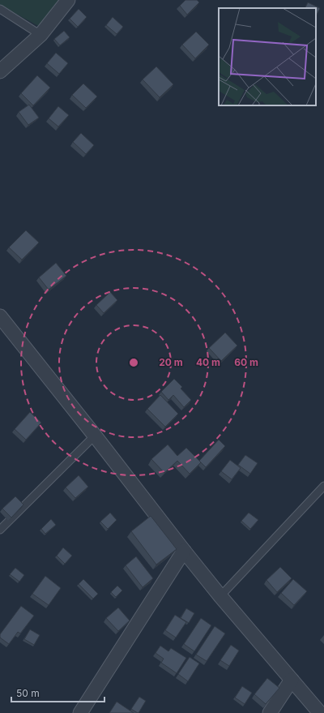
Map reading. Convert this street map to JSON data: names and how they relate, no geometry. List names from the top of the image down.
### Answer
{
  "scale_bar": "50 m",
  "rings": ["20 m", "40 m", "60 m"]
}
